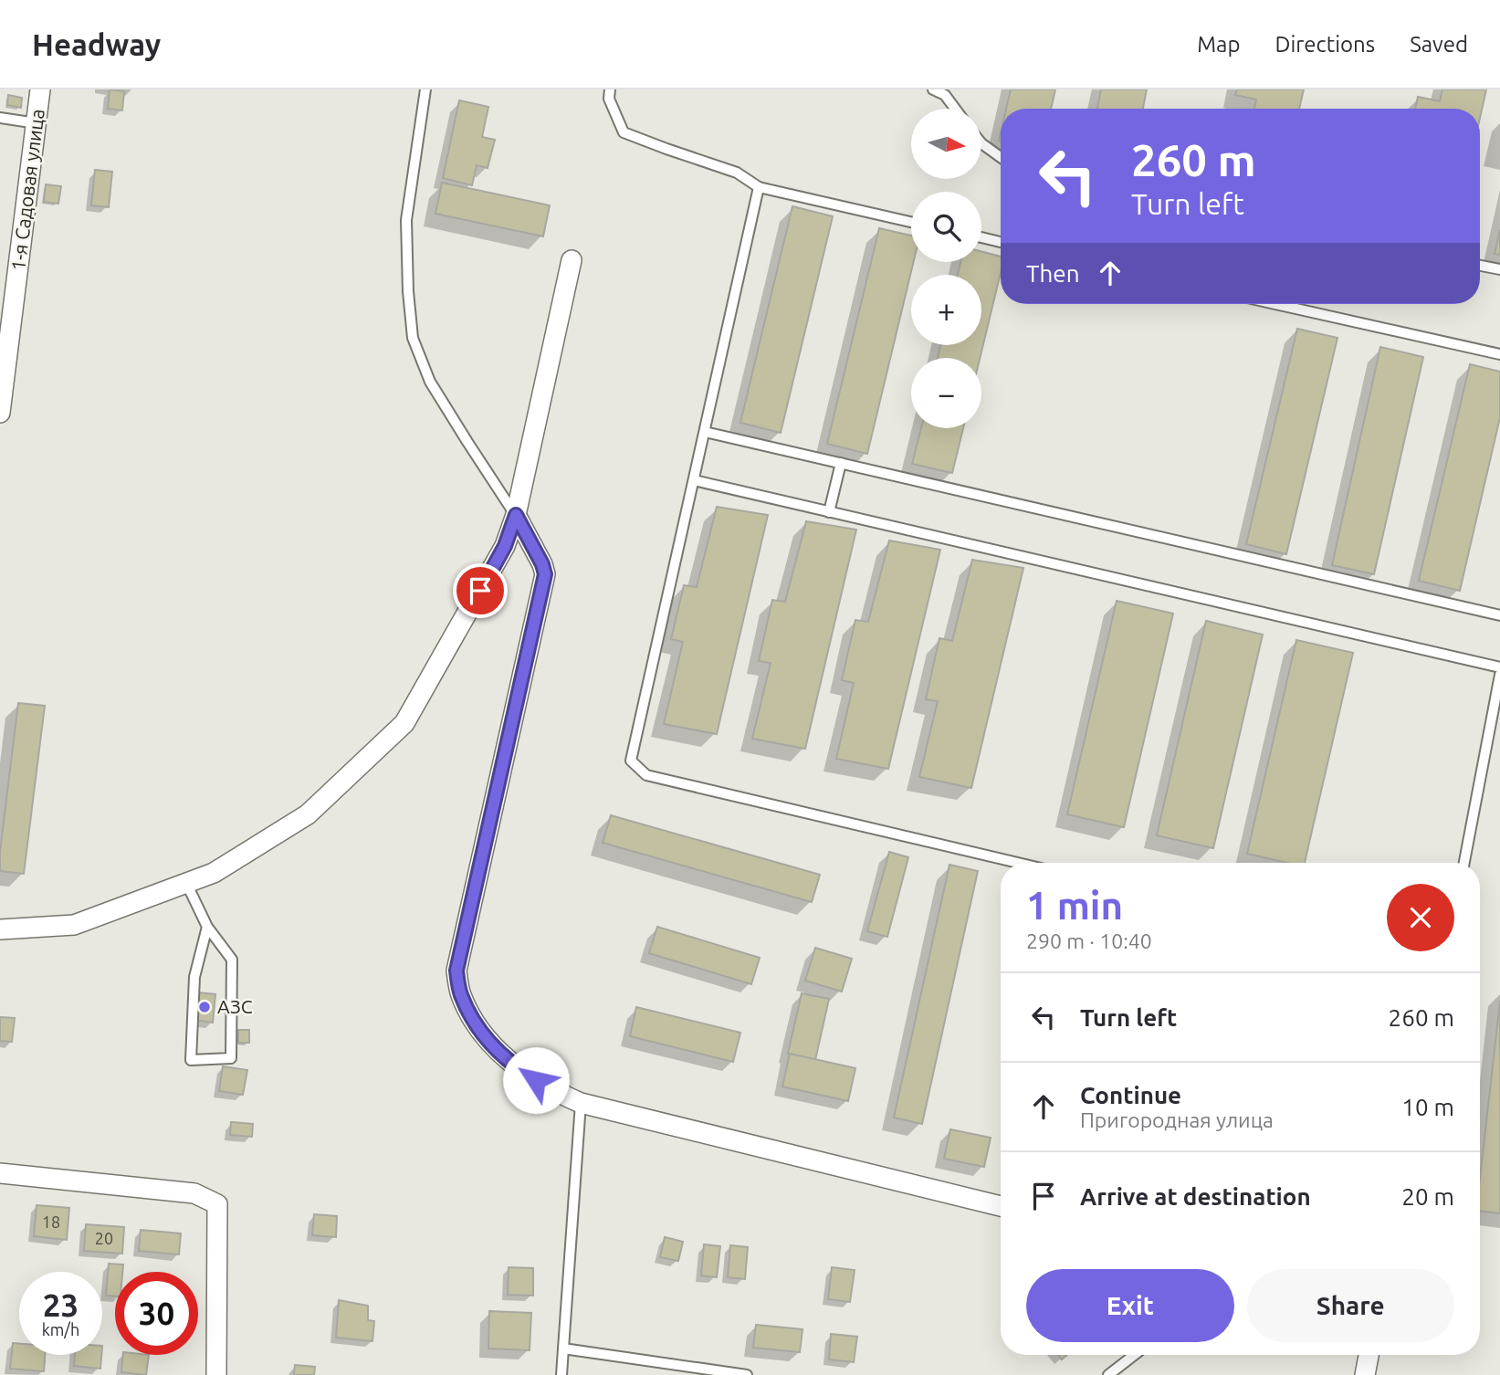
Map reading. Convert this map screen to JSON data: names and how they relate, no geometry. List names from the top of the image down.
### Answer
{
  "streets": {
    "street": ["1-я Садовая улица"]
  },
  "places": ["АЗС"],
  "house_numbers": ["18", "20"],
  "north": "right",
  "page": {
    "header": "Headway",
    "nav": ["Map", "Directions", "Saved"],
    "map_buttons": ["+", "−"],
    "turn": ["260 m", "Turn left"],
    "then": "Then",
    "heading": ["1 min", "290 m · 10:40"],
    "list": [
      {
        "name": "Turn left",
        "value": "260 m"
      },
      {
        "name": "Continue",
        "note": "Пригородная улица",
        "value": "10 m"
      },
      {
        "name": "Arrive at destination",
        "value": "20 m"
      }
    ],
    "buttons": ["Exit", "Share"],
    "speed": "23 km/h",
    "limit": "30"
  }
}
